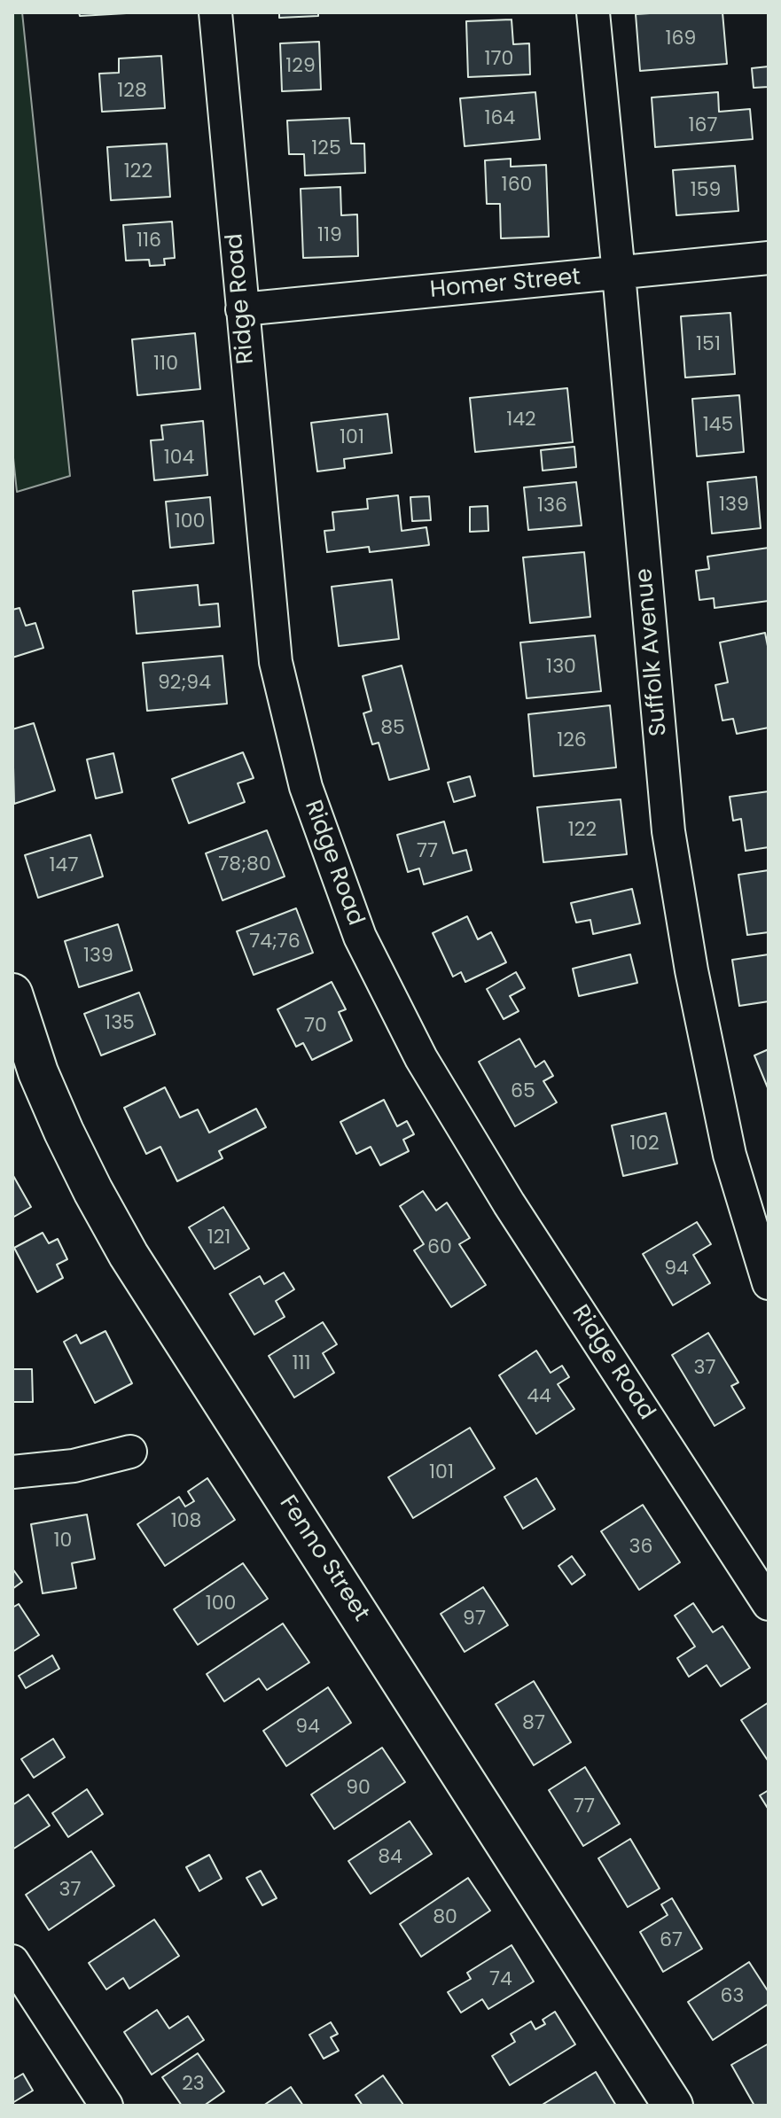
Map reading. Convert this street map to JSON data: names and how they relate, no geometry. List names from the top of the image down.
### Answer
{
  "streets": {
    "street": [
      "Homer Street",
      "Ridge Road",
      "Suffolk Avenue",
      "Fenno Street"
    ]
  },
  "crossings": [
    ["Homer Street", "Ridge Road"],
    ["Homer Street", "Suffolk Avenue"]
  ],
  "house_numbers": [
    "169",
    "170",
    "129",
    "128",
    "164",
    "167",
    "125",
    "122",
    "160",
    "159",
    "119",
    "116",
    "151",
    "110",
    "142",
    "145",
    "101",
    "104",
    "139",
    "136",
    "100",
    "130",
    "92;94",
    "85",
    "126",
    "122",
    "77",
    "78;80",
    "147",
    "74;76",
    "139",
    "135",
    "70",
    "65",
    "102",
    "121",
    "60",
    "94",
    "111",
    "37",
    "44",
    "101",
    "108",
    "10",
    "36",
    "100",
    "97",
    "87",
    "94",
    "90",
    "77",
    "84",
    "37",
    "80",
    "67",
    "74",
    "63",
    "23"
  ]
}
